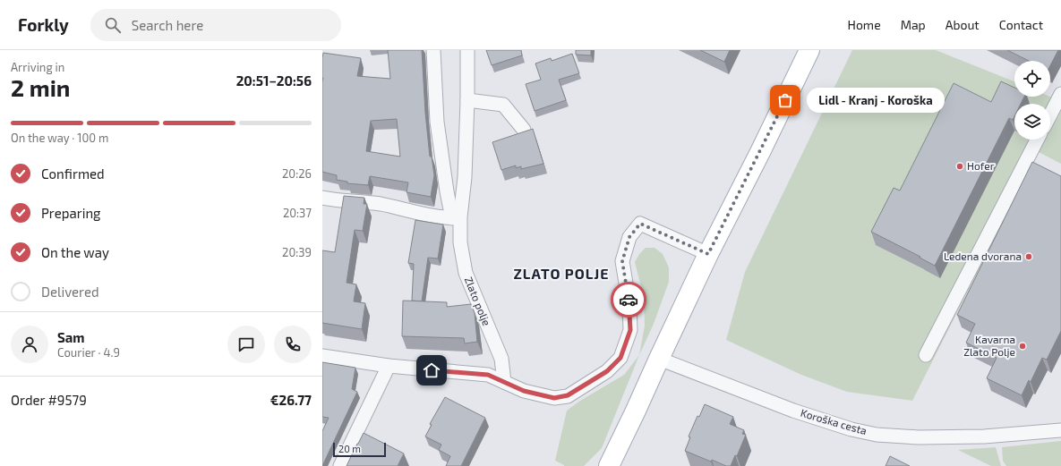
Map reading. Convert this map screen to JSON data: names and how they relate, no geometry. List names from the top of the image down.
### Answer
{
  "streets": {
    "street": ["Zlato polje", "Koroška cesta"]
  },
  "districts": ["ZLATO POLJE"],
  "places": [
    "Lidl - Kranj - Koroška",
    "Hofer",
    "Ledena dvorana",
    "Kavarna Zlato Polje"
  ],
  "scale_bar": "20 m",
  "page": {
    "header": "Forkly",
    "search": "Search here",
    "nav": [
      "Home",
      "Map",
      "About",
      "Contact"
    ],
    "heading": ["2 min", "Arriving in", "20:51–20:56"],
    "panel": [
      "Sam",
      "Courier · 4.9",
      "Order #9579",
      "€26.77"
    ],
    "bubble": "Lidl - Kranj - Koroška",
    "bar": "On the way · 100 m",
    "list": [
      ["Confirmed", "20:26"],
      ["Preparing", "20:37"],
      ["On the way", "20:39"],
      "Delivered"
    ],
    "scale": "20 m"
  }
}
